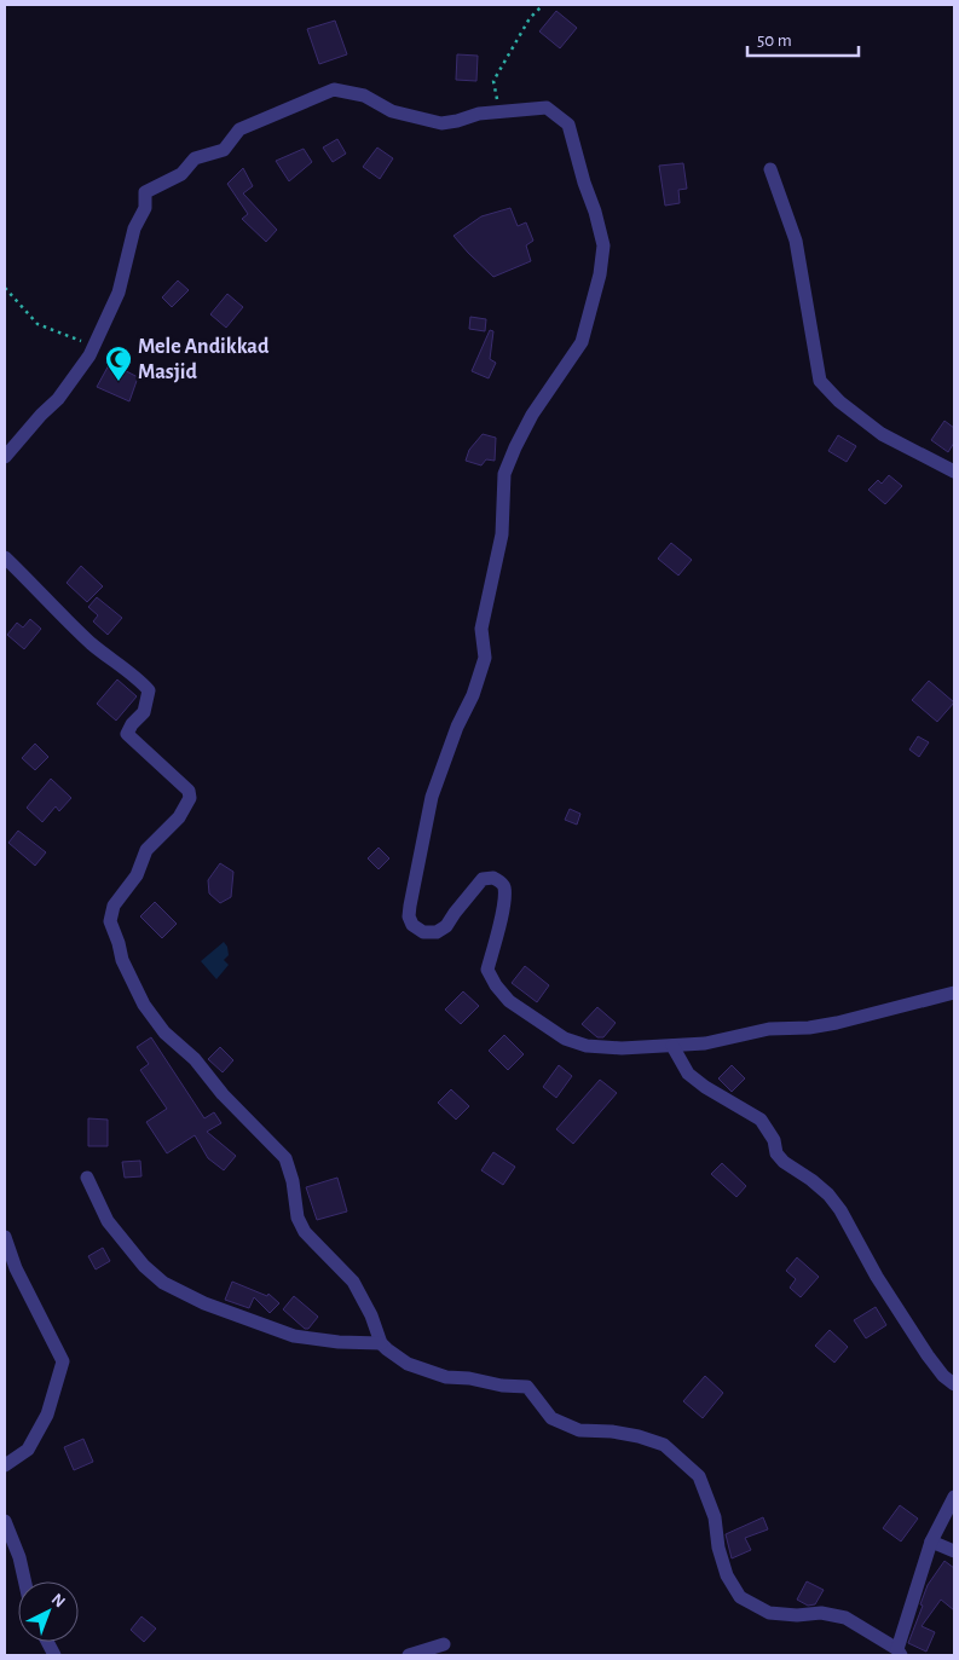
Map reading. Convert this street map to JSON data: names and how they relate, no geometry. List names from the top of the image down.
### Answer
{
  "places": {
    "mosque": ["Mele Andikkad Masjid"]
  },
  "scale_bar": "50 m",
  "north": "top right"
}
